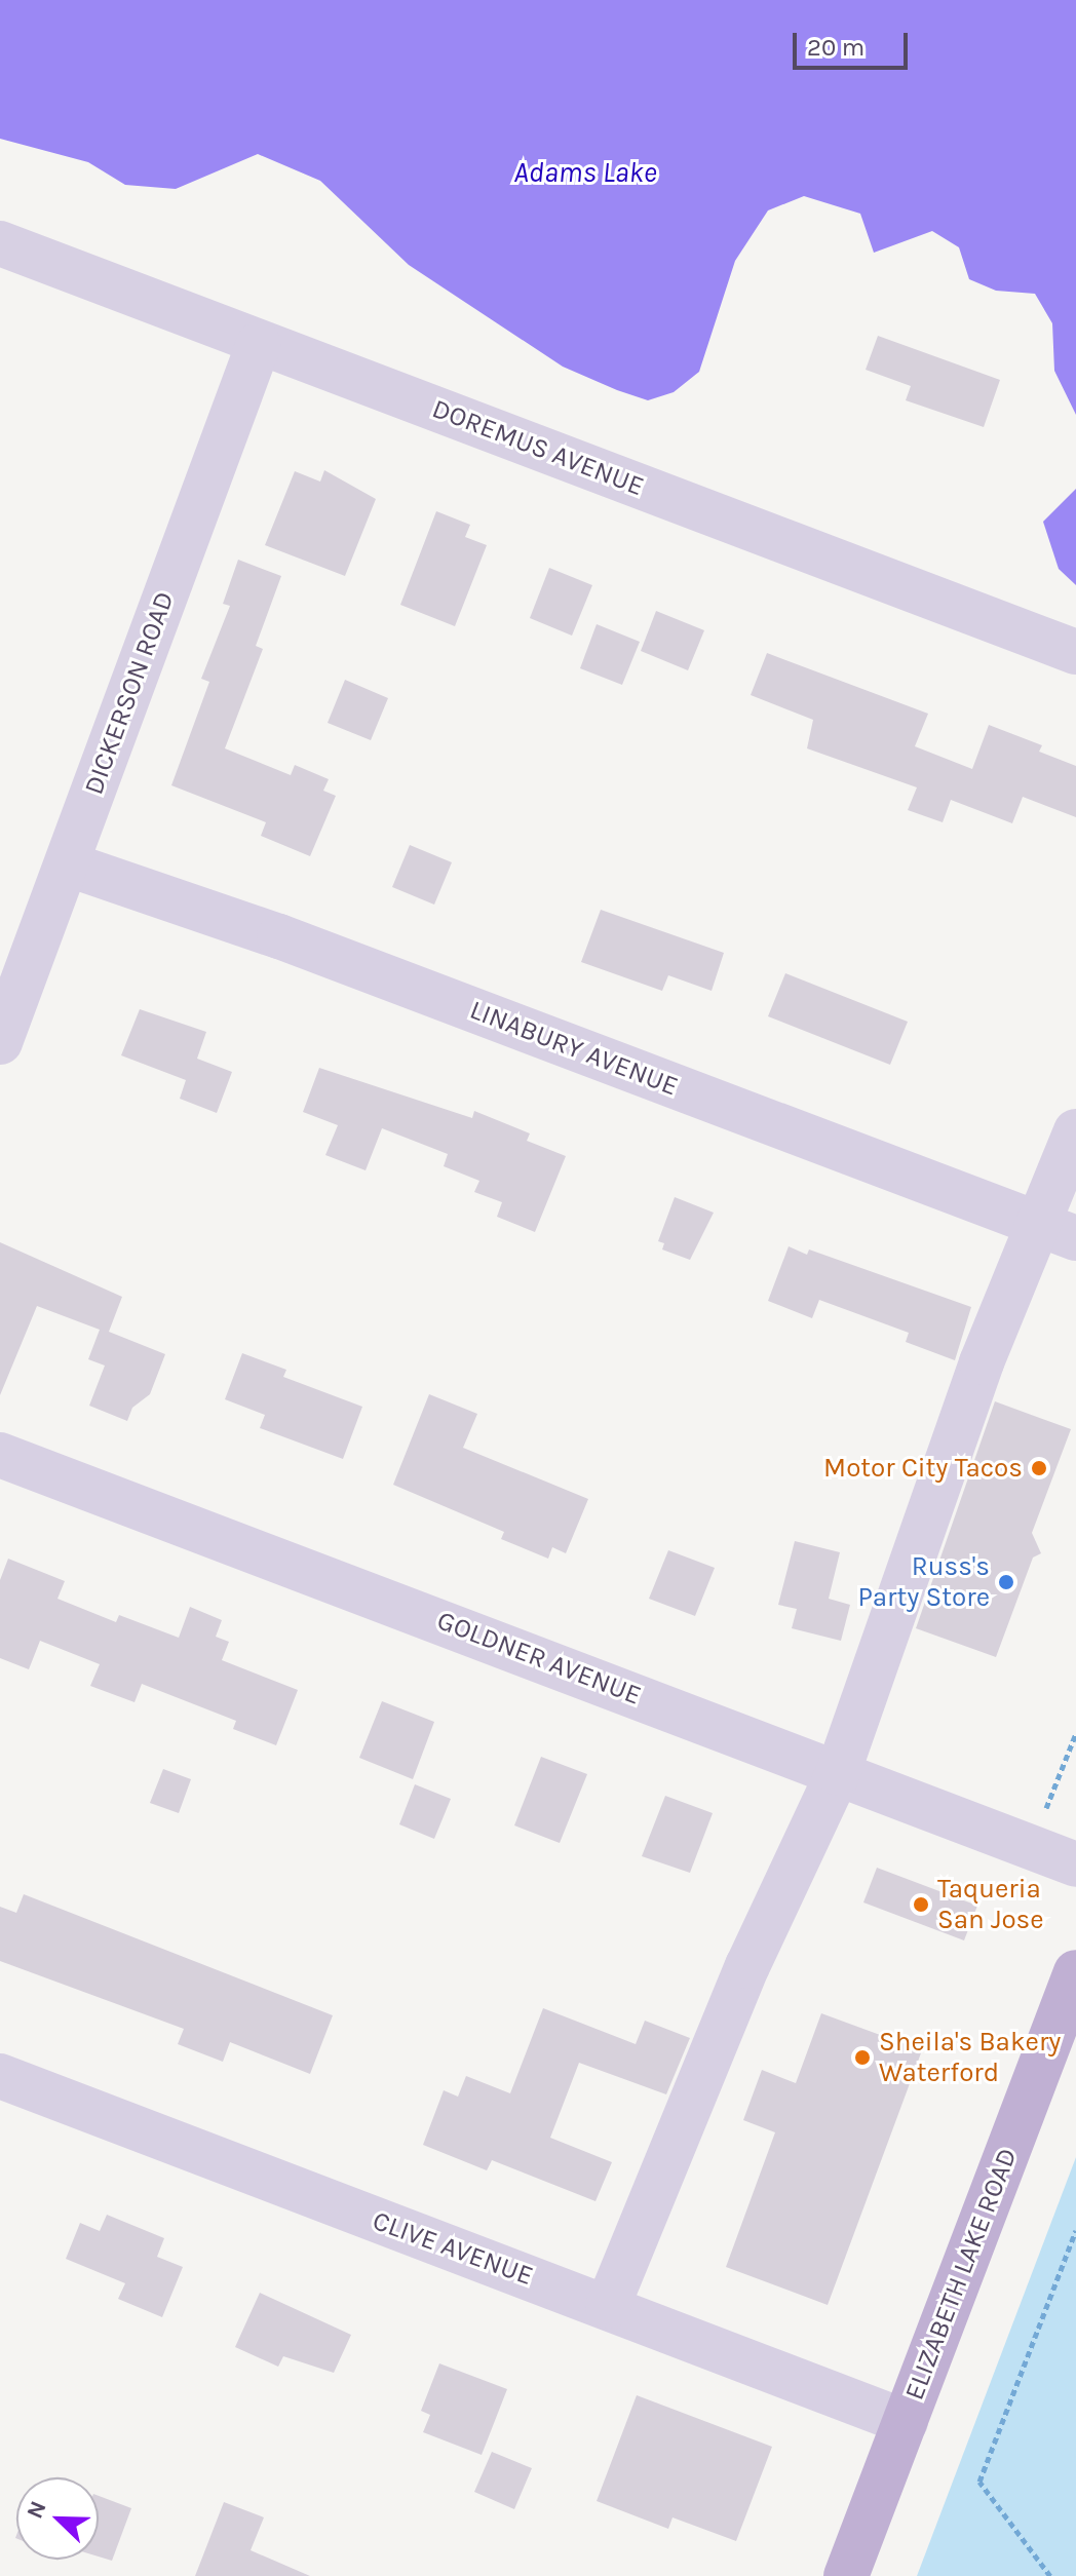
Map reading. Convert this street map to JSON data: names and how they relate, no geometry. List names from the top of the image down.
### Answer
{
  "streets": {
    "main road": ["ELIZABETH LAKE ROAD"],
    "street": [
      "DOREMUS AVENUE",
      "DICKERSON ROAD",
      "LINABURY AVENUE",
      "GOLDNER AVENUE",
      "CLIVE AVENUE"
    ]
  },
  "crossings": [
    ["DOREMUS AVENUE", "DICKERSON ROAD"],
    ["DICKERSON ROAD", "LINABURY AVENUE"],
    ["CLIVE AVENUE", "ELIZABETH LAKE ROAD"]
  ],
  "water": ["Adams Lake"],
  "places": [
    "Motor City Tacos",
    "Russ's Party Store",
    "Taqueria San Jose",
    "Sheila's Bakery Waterford"
  ],
  "scale_bar": "20 m",
  "north": "top left"
}
